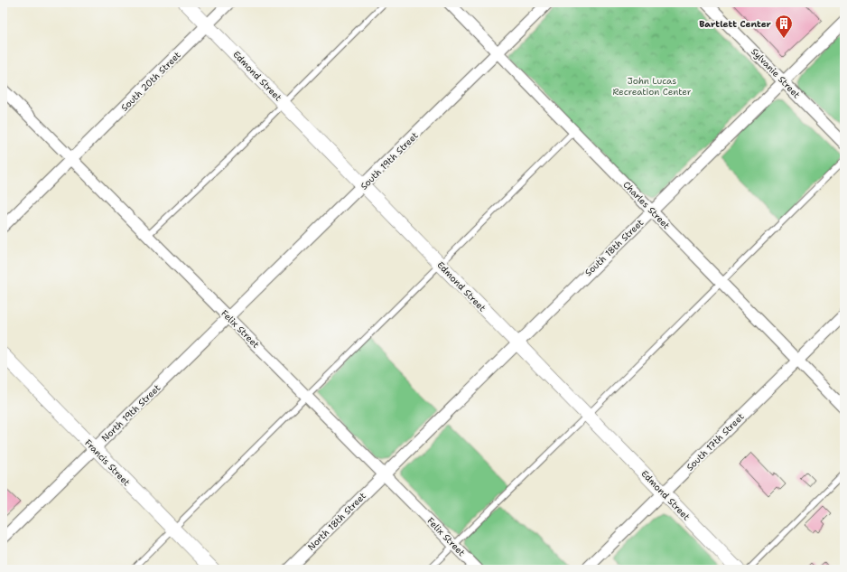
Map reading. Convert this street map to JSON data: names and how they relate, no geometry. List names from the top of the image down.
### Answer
{
  "streets": {
    "street": [
      "Sylvanie Street",
      "Edmond Street",
      "South 20th Street",
      "South 19th Street",
      "Charles Street",
      "South 18th Street",
      "Felix Street",
      "North 19th Street",
      "South 17th Street",
      "Francis Street",
      "North 18th Street"
    ]
  },
  "crossings": [
    ["Sylvanie Street", "South 18th Street"],
    ["Edmond Street", "South 20th Street"],
    ["Edmond Street", "South 19th Street"],
    ["Edmond Street", "South 18th Street"],
    ["Edmond Street", "South 17th Street"],
    ["South 20th Street", "Felix Street"],
    ["South 19th Street", "Charles Street"],
    ["South 19th Street", "Felix Street"],
    ["South 19th Street", "North 19th Street"],
    ["Charles Street", "South 18th Street"],
    ["Charles Street", "South 17th Street"],
    ["South 18th Street", "Felix Street"],
    ["South 18th Street", "North 18th Street"],
    ["Felix Street", "North 19th Street"],
    ["Felix Street", "North 18th Street"],
    ["North 19th Street", "Francis Street"]
  ],
  "parks": ["John Lucas Recreation Center"],
  "places": {
    "building": ["Bartlett Center"]
  }
}
